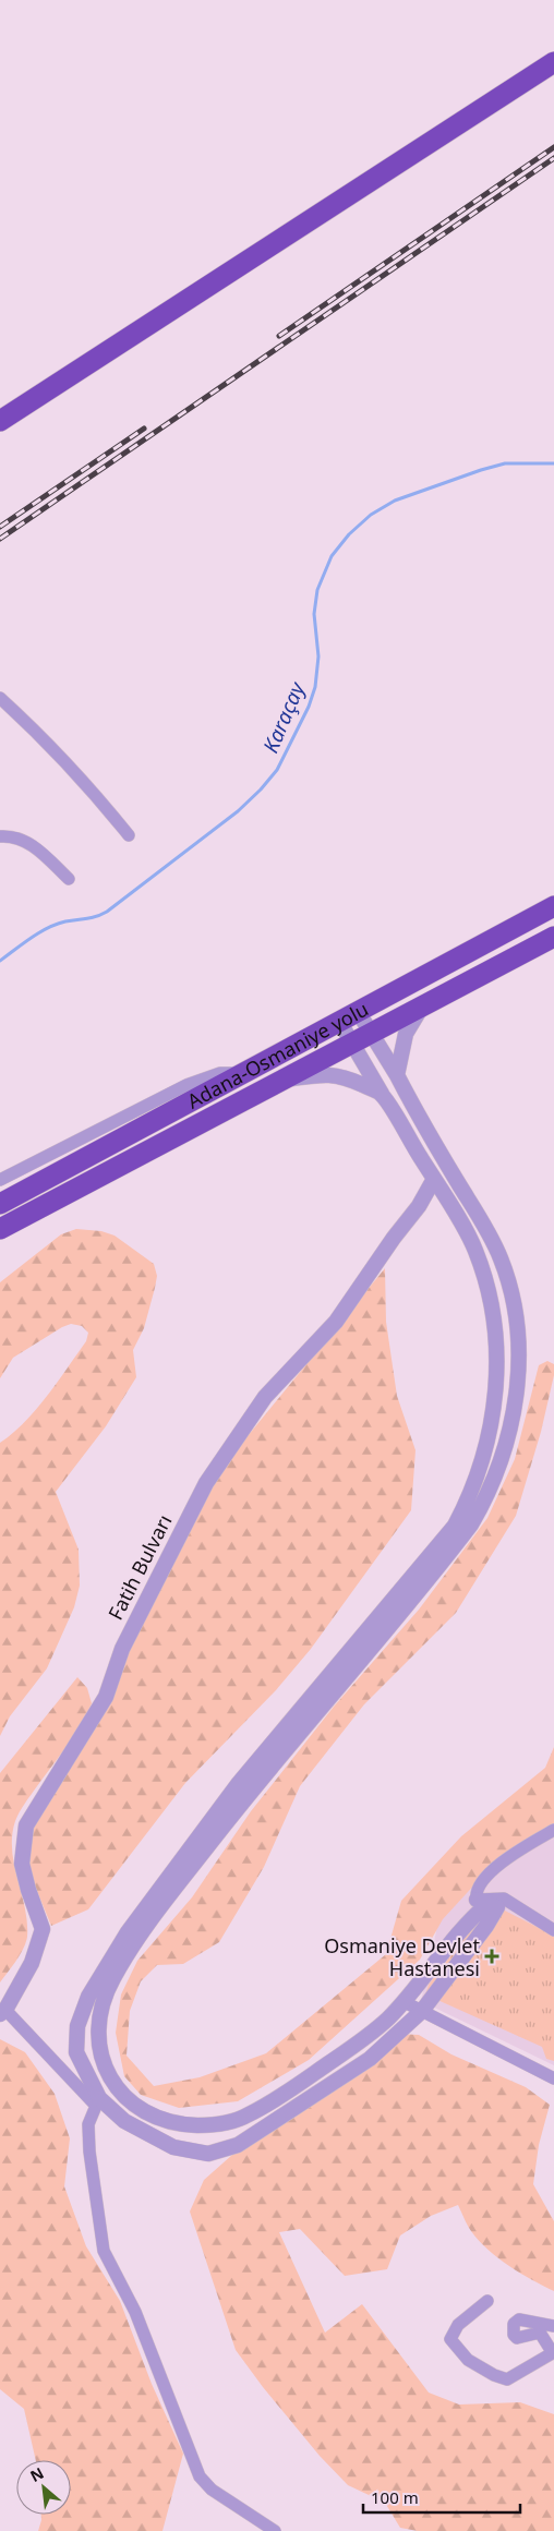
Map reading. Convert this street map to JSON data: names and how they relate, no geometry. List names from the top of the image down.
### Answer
{
  "streets": {
    "highway": ["Adana-Osmaniye yolu"],
    "street": ["Fatih Bulvarı"]
  },
  "water": ["Karaçay"],
  "places": {
    "health": ["Osmaniye Devlet Hastanesi"]
  },
  "scale_bar": "100 m",
  "north": "top left"
}
